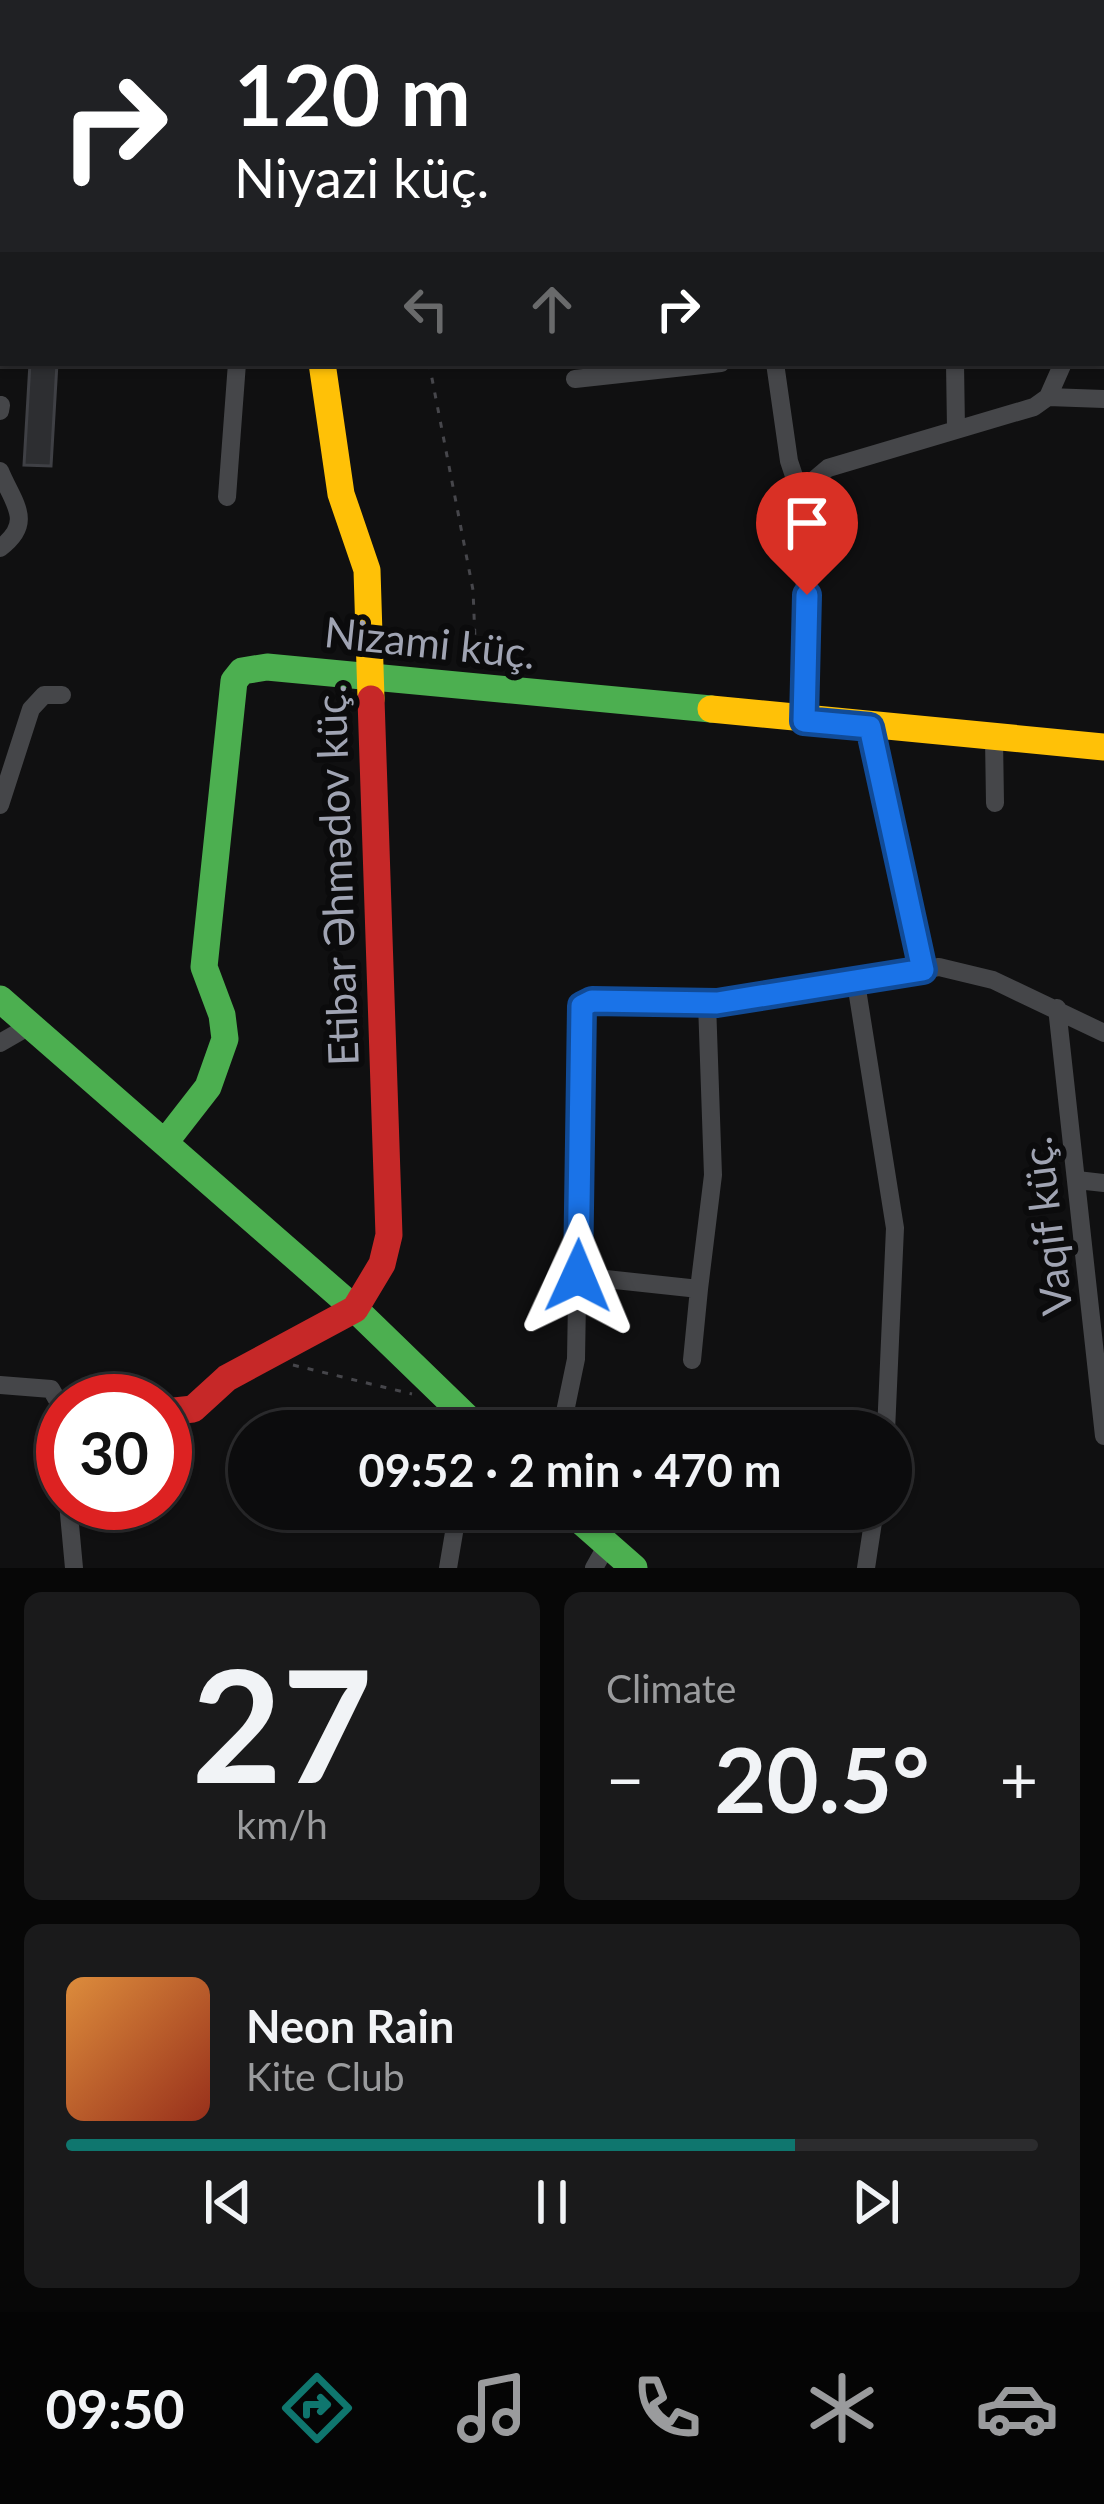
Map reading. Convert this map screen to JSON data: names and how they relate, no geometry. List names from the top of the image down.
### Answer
{
  "streets": {
    "street": ["Nizami küç.", "Etibar Əhmədov küç.", "Vaqif küç."]
  },
  "crossings": [
    ["Nizami küç.", "Etibar Əhmədov küç."]
  ],
  "page": {
    "turn": ["120 m", "Niyazi küç."],
    "limit": "30",
    "trip": "09:52 · 2 min · 470 m",
    "tile": [
      ["27", "km/h"],
      "Climate"
    ],
    "heat": ["−", "20.5°", "+"],
    "song": ["Neon Rain", "Kite Club"],
    "tabs": "09:50"
  }
}
